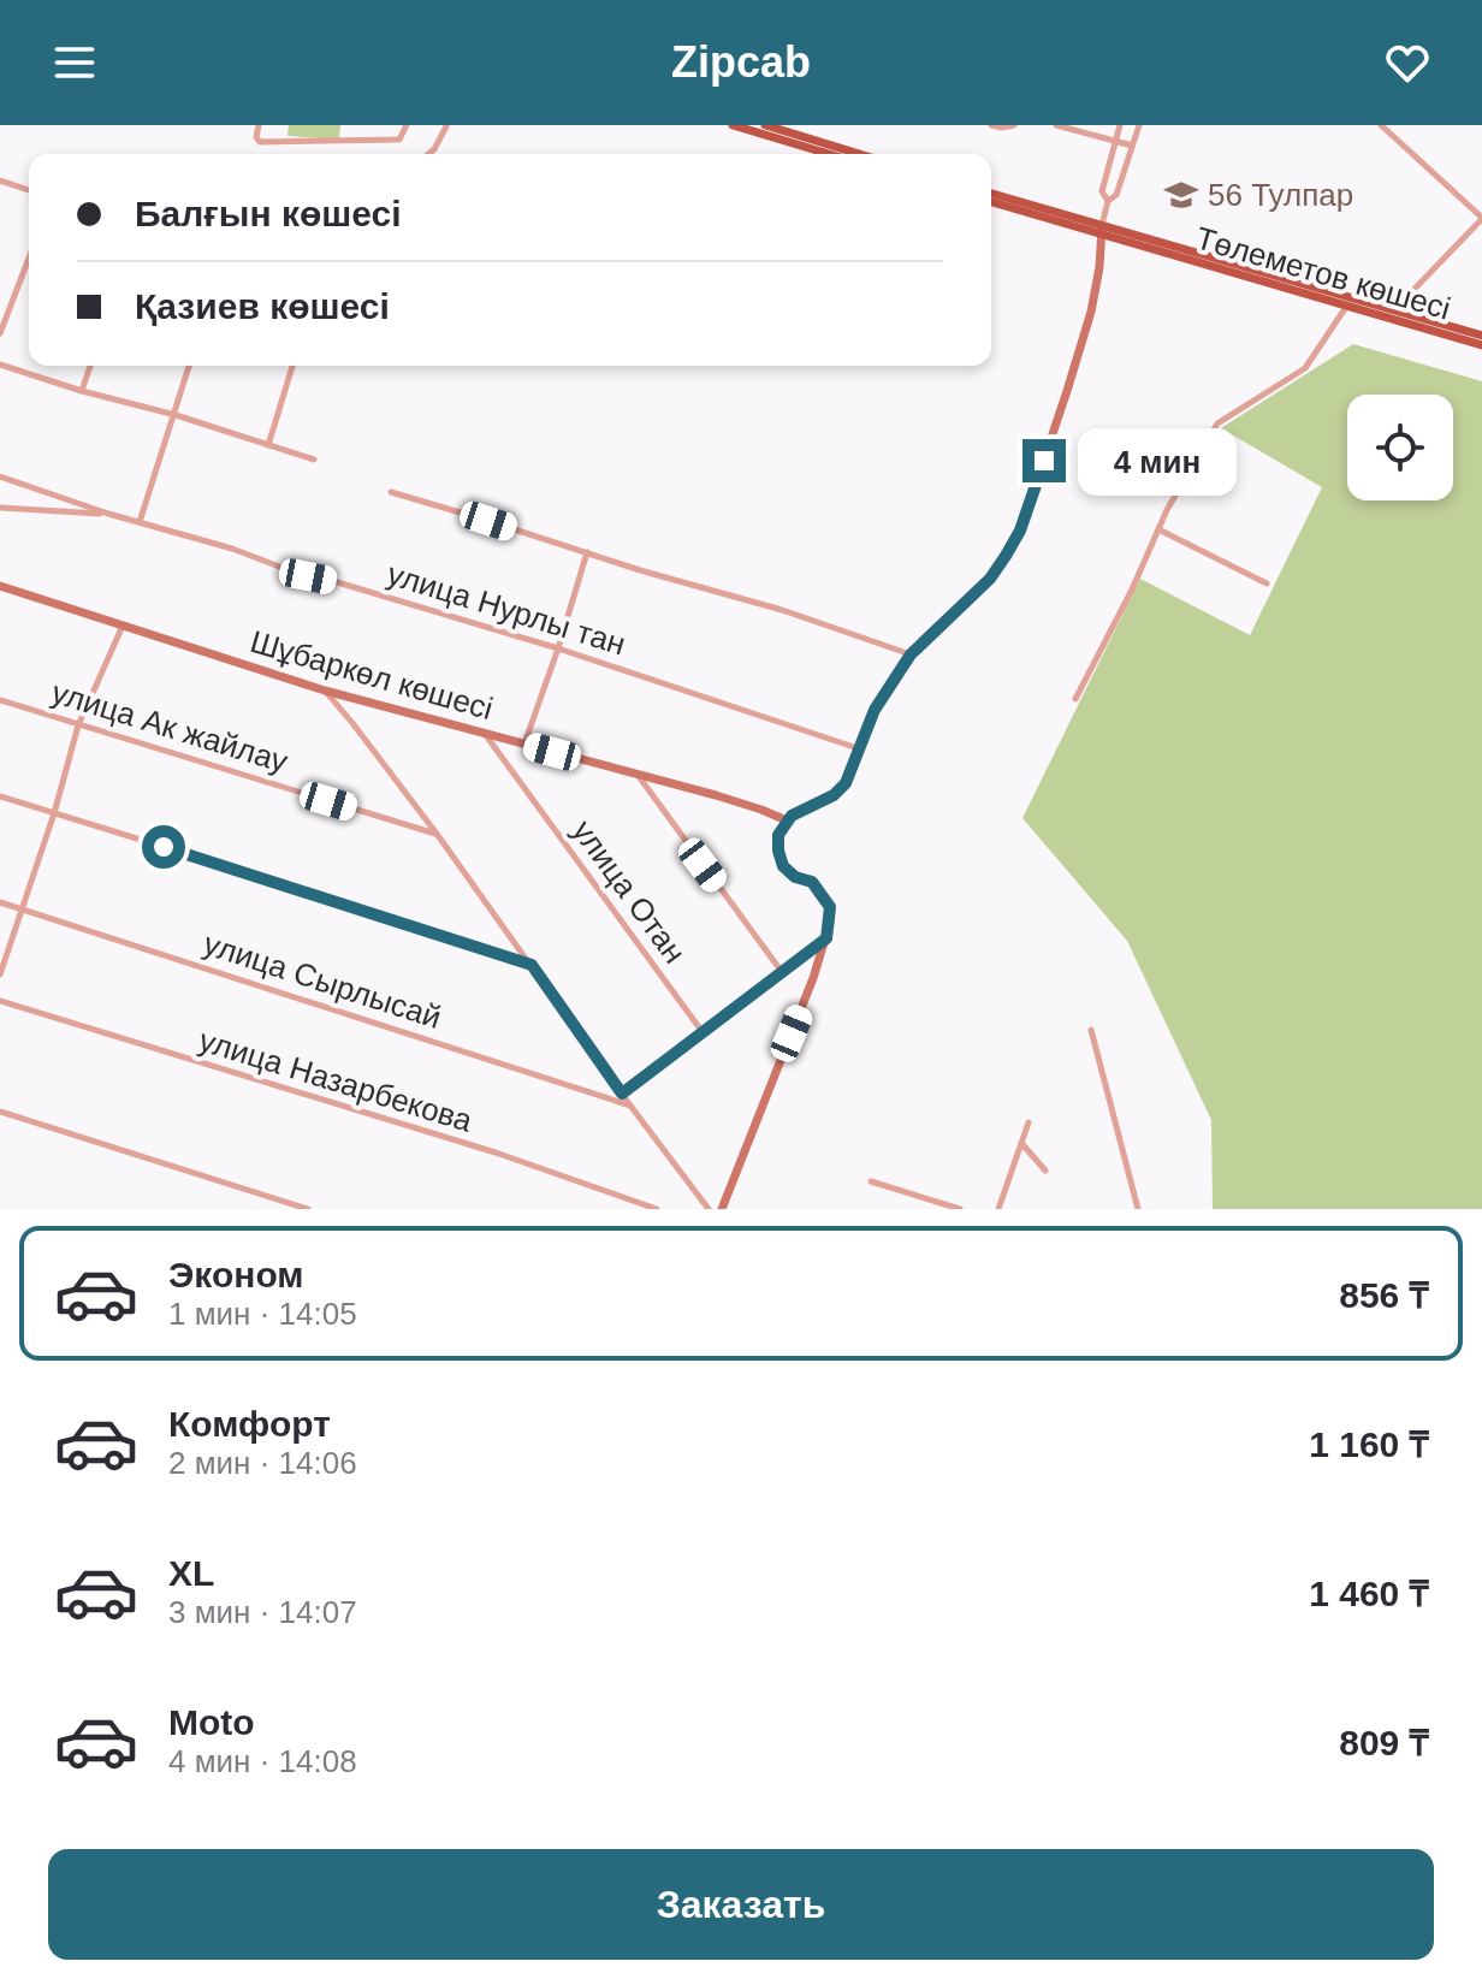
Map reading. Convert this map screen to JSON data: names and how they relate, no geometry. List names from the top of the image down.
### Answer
{
  "streets": {
    "main road": ["Төлеметов көшесі"],
    "street": [
      "улица Нурлы тан",
      "Шұбаркөл көшесі",
      "улица Ак жайлау",
      "улица Отан",
      "улица Сырлысай",
      "улица Назарбекова"
    ]
  },
  "crossings": [
    ["Шұбаркөл көшесі", "улица Отан"]
  ],
  "places": {
    "school or university": ["56 Тулпар"]
  },
  "page": {
    "header": "Zipcab",
    "banner": ["Балғын көшесі", "Қазиев көшесі"],
    "bubble": "4 мин",
    "list": [
      {
        "name": "Эконом",
        "note": "1 мин · 14:05",
        "value": "856 ₸"
      },
      {
        "name": "Комфорт",
        "note": "2 мин · 14:06",
        "value": "1 160 ₸"
      },
      {
        "name": "XL",
        "note": "3 мин · 14:07",
        "value": "1 460 ₸"
      },
      {
        "name": "Moto",
        "note": "4 мин · 14:08",
        "value": "809 ₸"
      }
    ],
    "buttons": "Заказать"
  }
}
